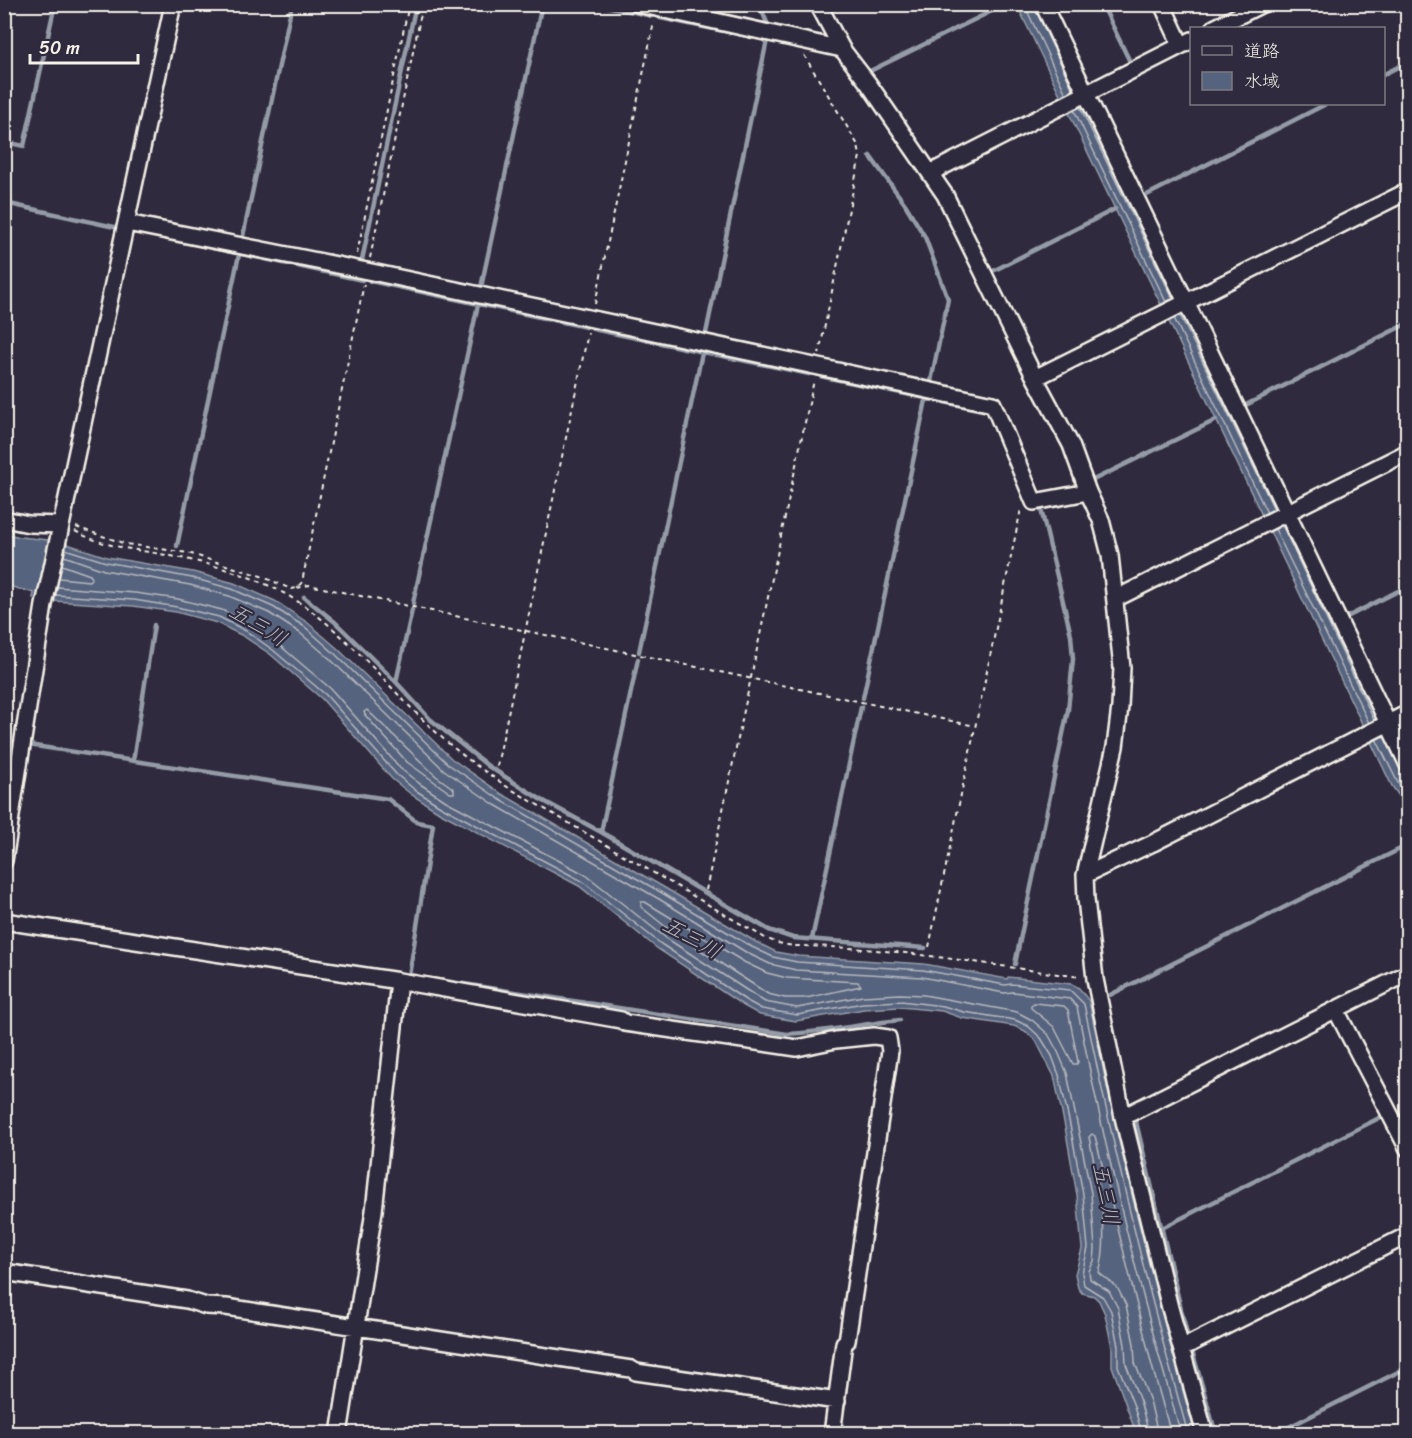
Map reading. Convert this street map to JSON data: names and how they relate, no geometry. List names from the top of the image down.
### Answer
{
  "water": ["五三川"],
  "legend": ["道路", "水域"],
  "scale_bar": "50 m"
}
